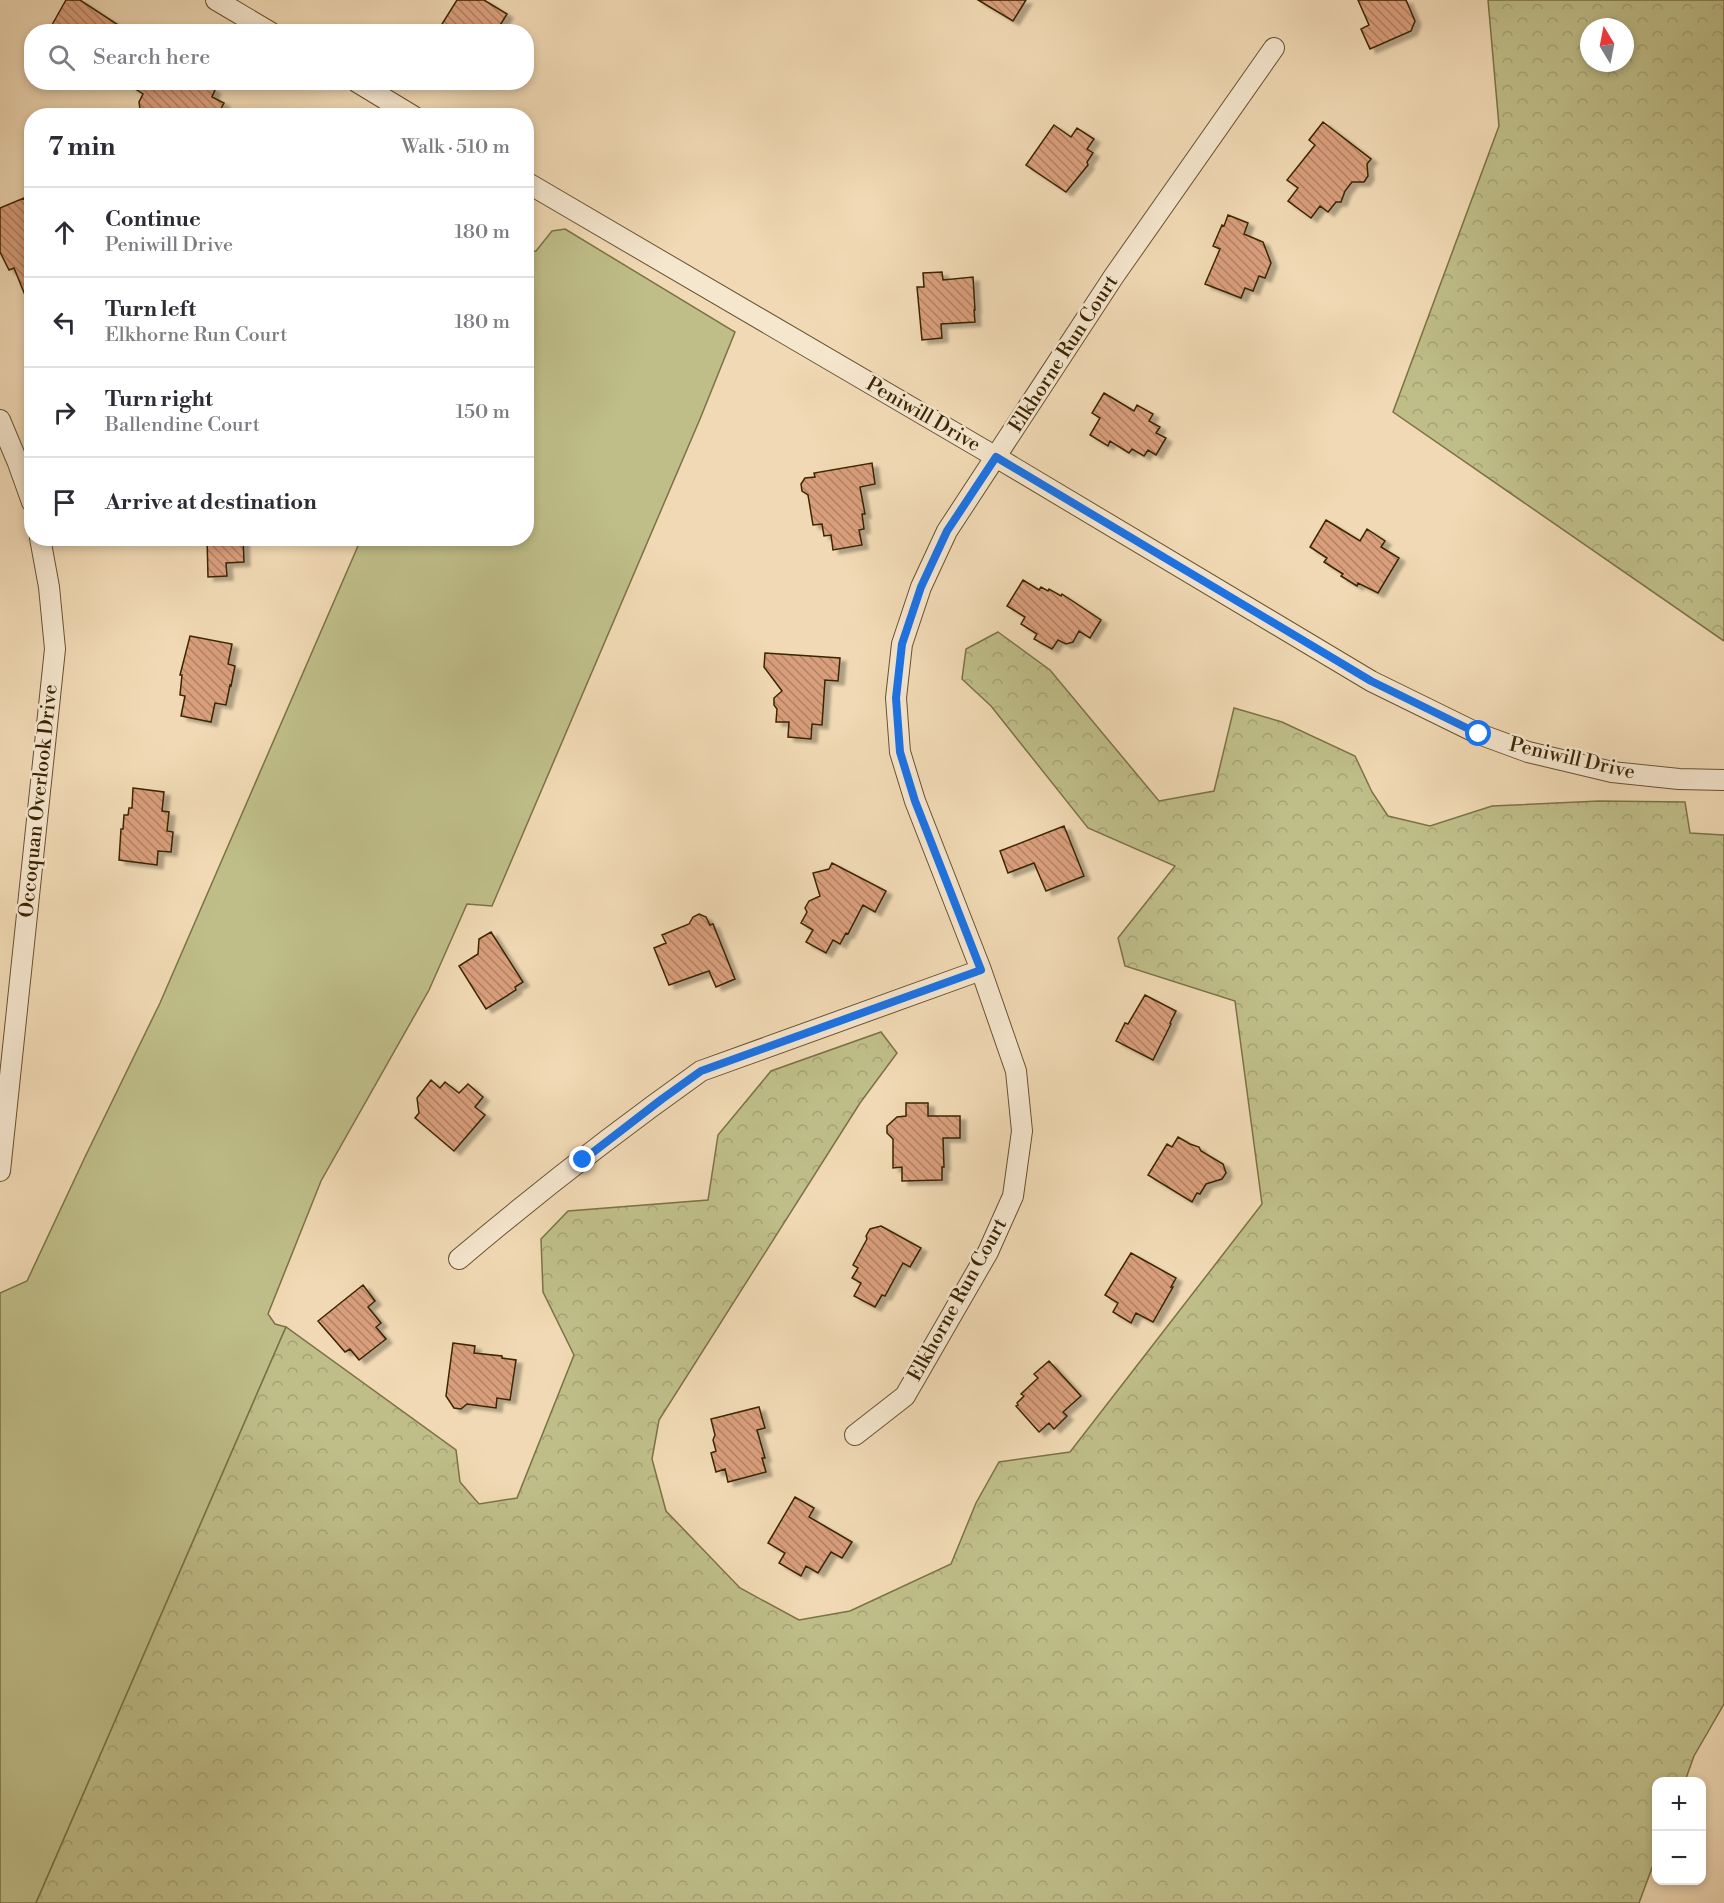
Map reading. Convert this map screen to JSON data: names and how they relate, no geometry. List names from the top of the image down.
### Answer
{
  "streets": {
    "street": ["Elkhorne Run Court", "Peniwill Drive", "Occoquan Overlook Drive"]
  },
  "crossings": [
    ["Elkhorne Run Court", "Peniwill Drive"]
  ],
  "north": "top",
  "page": {
    "search": "Search here",
    "heading": ["7 min", "Walk · 510 m"],
    "list": [
      ["Continue", "Peniwill Drive", "180 m"],
      ["Turn left", "Elkhorne Run Court", "180 m"],
      ["Turn right", "Ballendine Court", "150 m"],
      "Arrive at destination"
    ],
    "map_buttons": ["+", "−"]
  }
}
